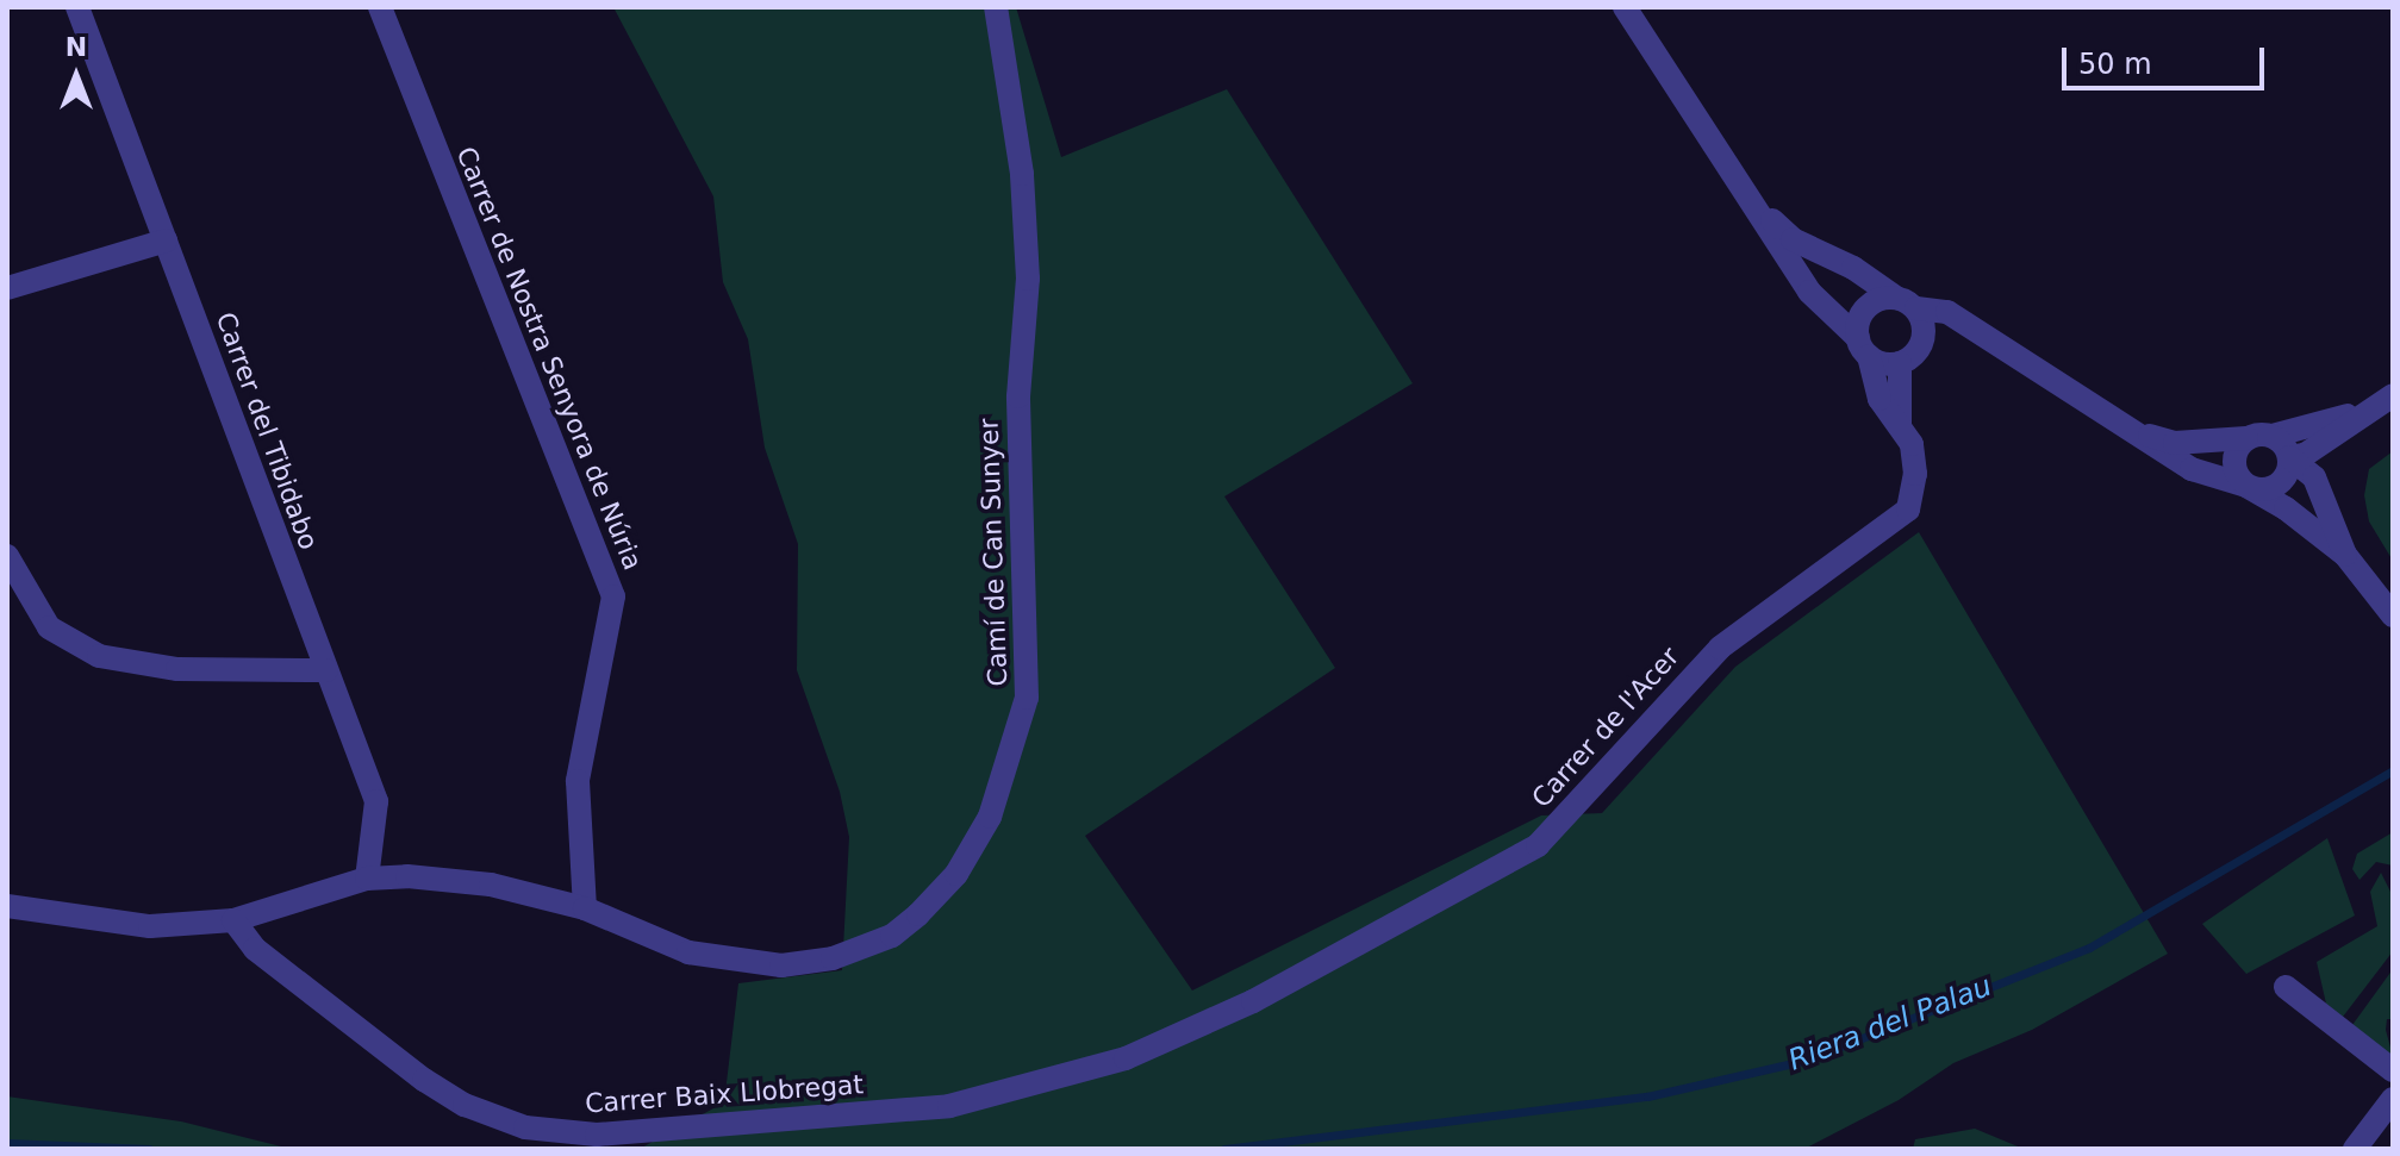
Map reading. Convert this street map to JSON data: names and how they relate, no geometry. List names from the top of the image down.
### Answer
{
  "streets": {
    "street": [
      "Carrer de Nostra Senyora de Núria",
      "Carrer del Tibidabo",
      "Camí de Can Sunyer",
      "Carrer de l'Acer",
      "Carrer Baix Llobregat"
    ]
  },
  "crossings": [
    ["Carrer de Nostra Senyora de Núria", "Camí de Can Sunyer"],
    ["Carrer del Tibidabo", "Camí de Can Sunyer"],
    ["Camí de Can Sunyer", "Carrer Baix Llobregat"],
    ["Carrer de l'Acer", "Carrer Baix Llobregat"]
  ],
  "water": ["Riera del Palau"],
  "scale_bar": "50 m",
  "north": "top"
}
